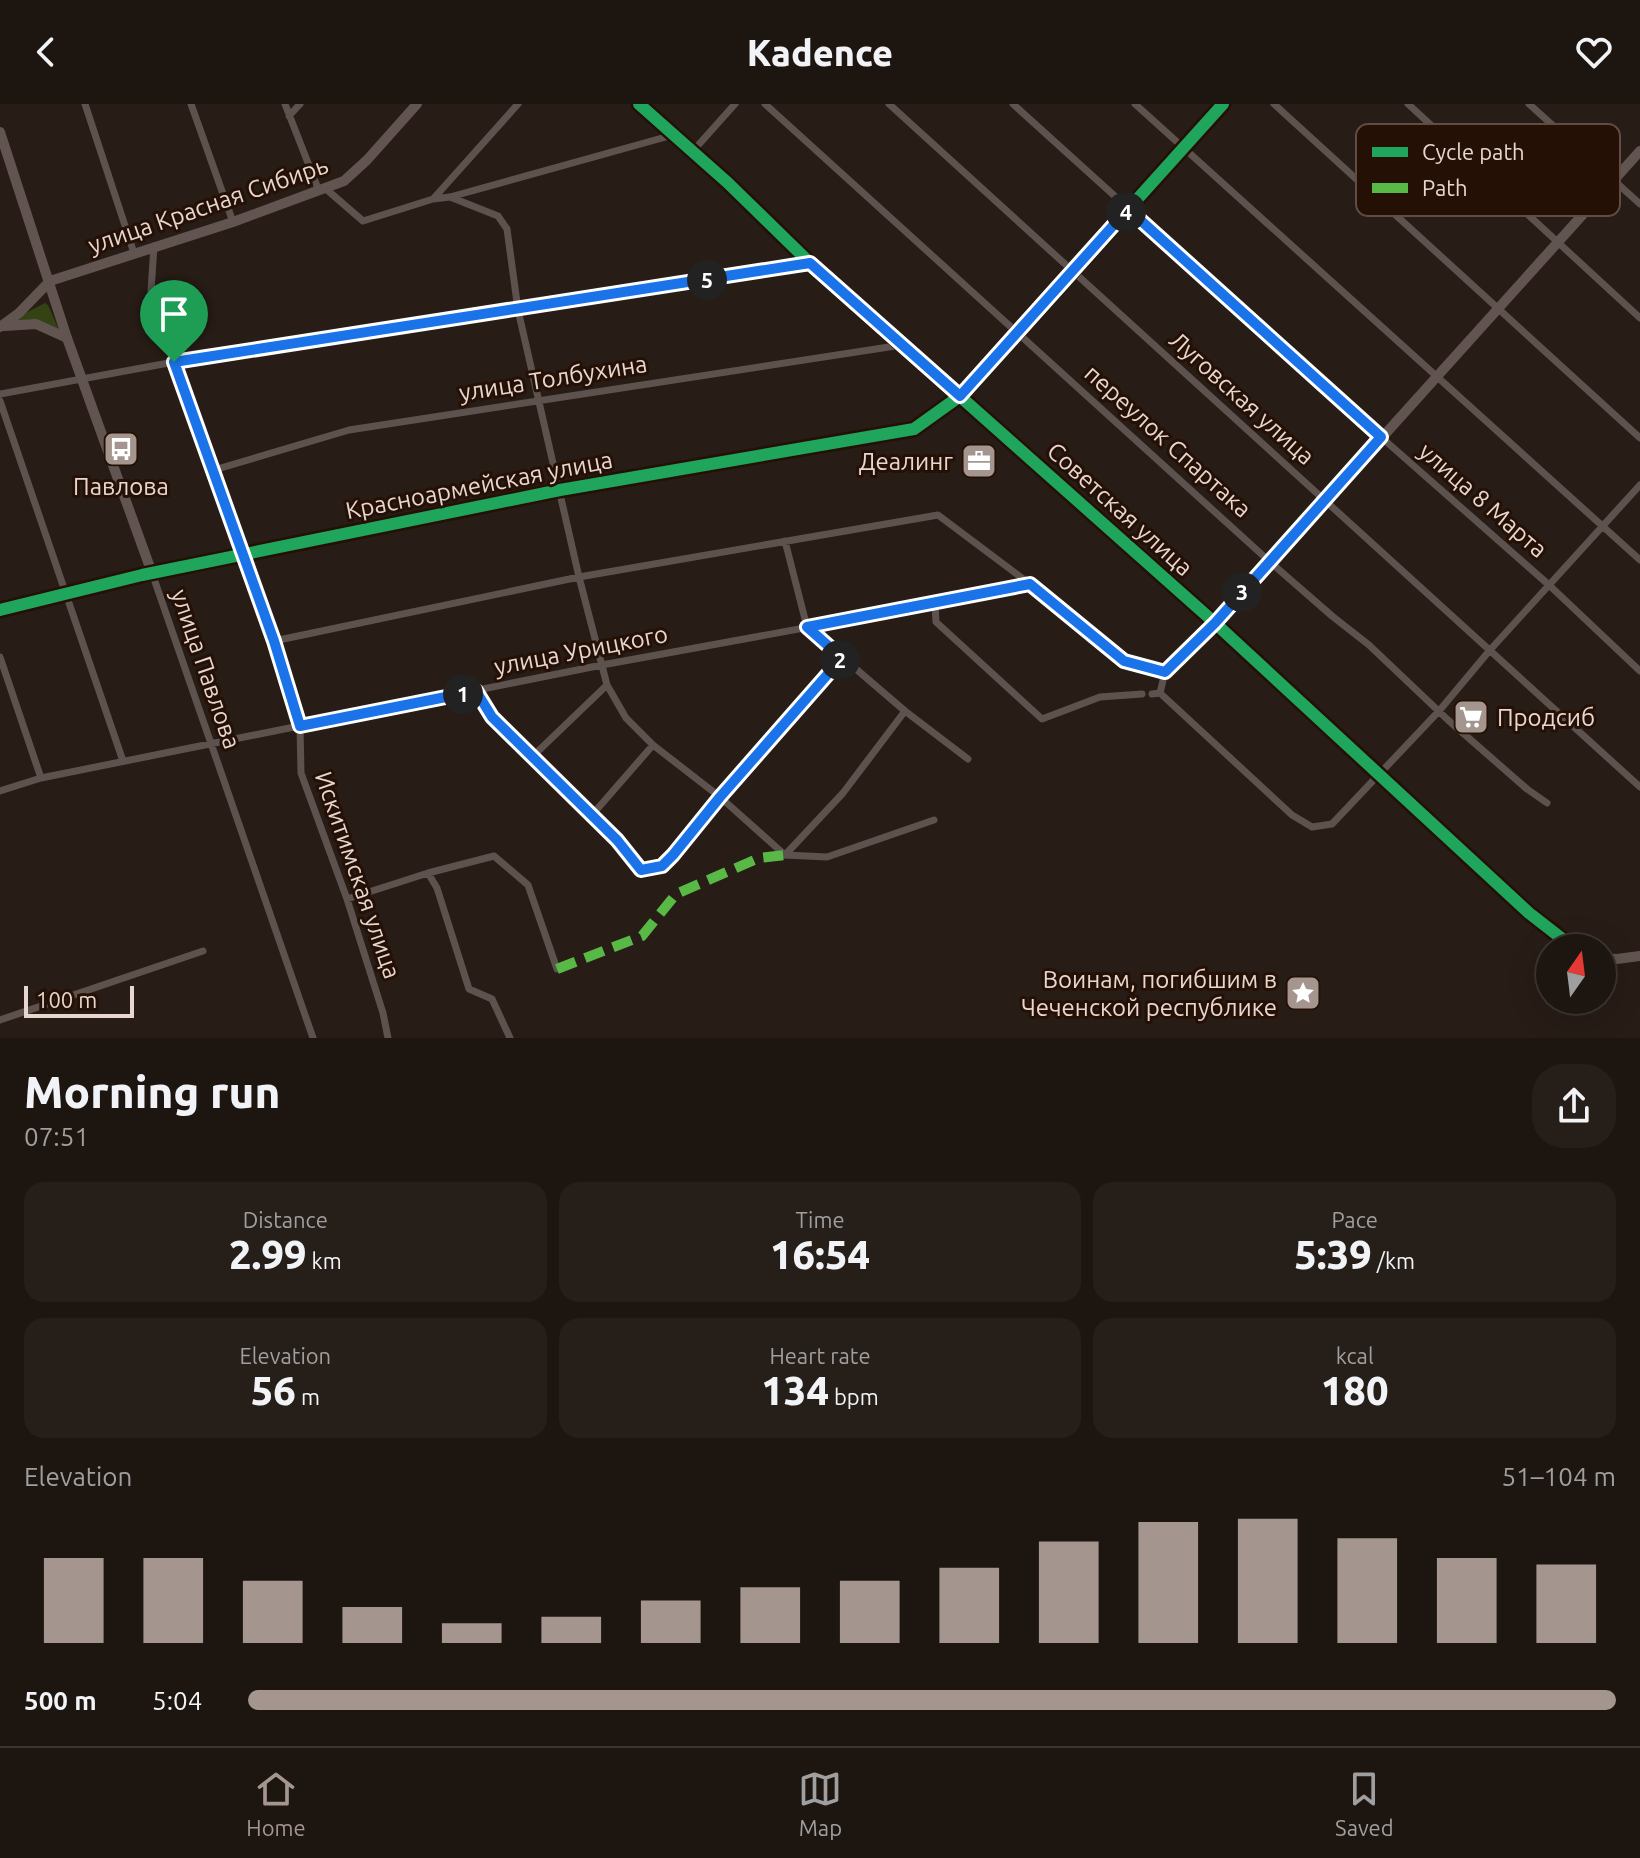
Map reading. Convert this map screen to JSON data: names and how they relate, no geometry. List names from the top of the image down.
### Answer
{
  "streets": {
    "street": [
      "улица Красная Сибирь",
      "улица Толбухина",
      "Луговская улица",
      "переулок Спартака",
      "Красноармейская улица",
      "улица 8 Марта",
      "Советская улица",
      "улица Урицкого",
      "улица Павлова",
      "Искитимская улица"
    ]
  },
  "crossings": [
    ["улица Красная Сибирь", "улица Павлова"],
    ["улица Красная Сибирь", "Искитимская улица"],
    ["улица Толбухина", "Советская улица"],
    ["улица Толбухина", "Искитимская улица"],
    ["Красноармейская улица", "Советская улица"],
    ["Красноармейская улица", "улица Павлова"],
    ["Красноармейская улица", "Искитимская улица"],
    ["улица Урицкого", "улица Павлова"],
    ["улица Урицкого", "Искитимская улица"]
  ],
  "places": {
    "bus stop": ["Павлова"],
    "office": ["Деалинг"],
    "supermarket": ["Продсиб"],
    "place": ["Воинам, погибшим в Чеченской республике"]
  },
  "legend": ["Cycle path", "Path"],
  "scale_bar": "100 m",
  "north": "top",
  "page": {
    "header": "Kadence",
    "pins": [
      "4",
      "5",
      "3",
      "2",
      "1"
    ],
    "scale": "100 m",
    "heading": ["Morning run", "07:51"],
    "stats": [
      ["Distance", "2.99 km"],
      ["Time", "16:54"],
      ["Pace", "5:39 /km"],
      ["Elevation", "56 m"],
      ["Heart rate", "134 bpm"],
      ["kcal", "180"]
    ],
    "chart": ["Elevation", "51–104 m"],
    "list": [
      {
        "name": "500 m",
        "note": "5:04"
      }
    ],
    "tabs": ["Home", "Map", "Saved"]
  }
}
